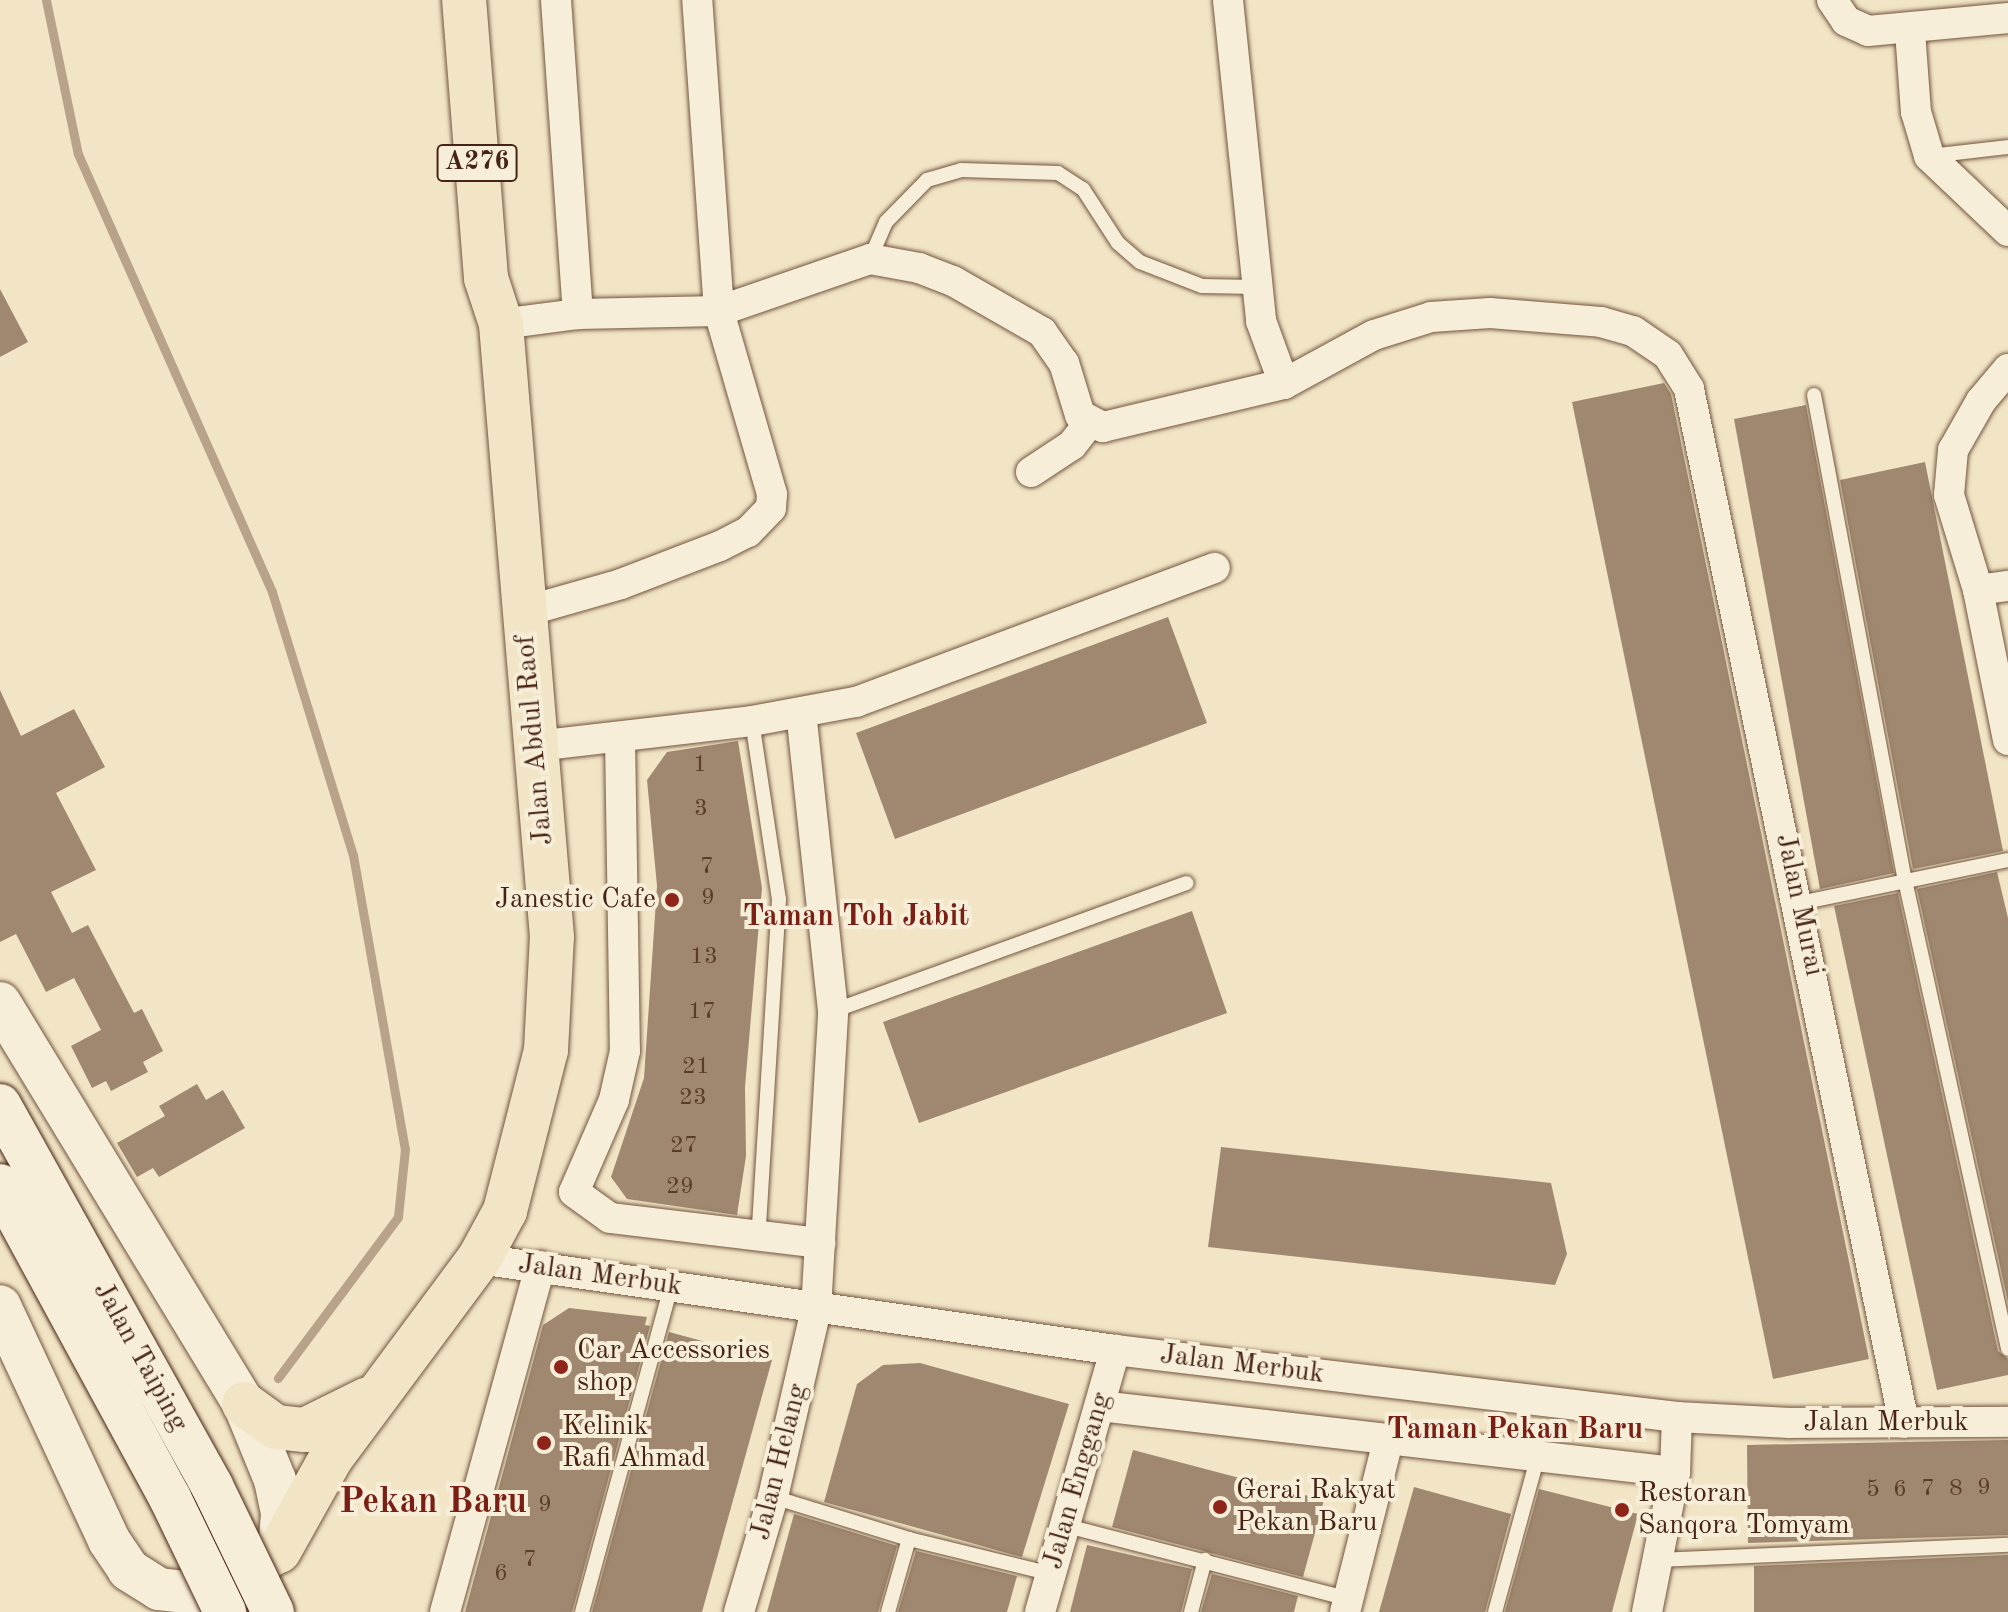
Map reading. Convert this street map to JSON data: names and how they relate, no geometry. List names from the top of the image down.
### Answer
{
  "streets": {
    "main road": ["A276", "Jalan Abdul Raof", "Jalan Taiping"],
    "street": [
      "Jalan Murai",
      "Jalan Merbuk",
      "Jalan Helang",
      "Jalan Enggang"
    ]
  },
  "crossings": [
    ["Jalan Abdul Raof", "Jalan Merbuk"],
    ["Jalan Murai", "Jalan Merbuk"],
    ["Jalan Merbuk", "Jalan Helang"],
    ["Jalan Merbuk", "Jalan Enggang"]
  ],
  "districts": ["Taman Toh Jabit", "Taman Pekan Baru", "Pekan Baru"],
  "places": [
    "Janestic Cafe",
    "Car Accessories shop",
    "Kelinik Rafi Ahmad",
    "Gerai Rakyat Pekan Baru",
    "Restoran Sanqora Tomyam"
  ],
  "house_numbers": [
    "1",
    "3",
    "7",
    "9",
    "13",
    "17",
    "21",
    "23",
    "27",
    "29",
    "9",
    "7",
    "8",
    "5",
    "6",
    "9",
    "7",
    "6"
  ]
}
